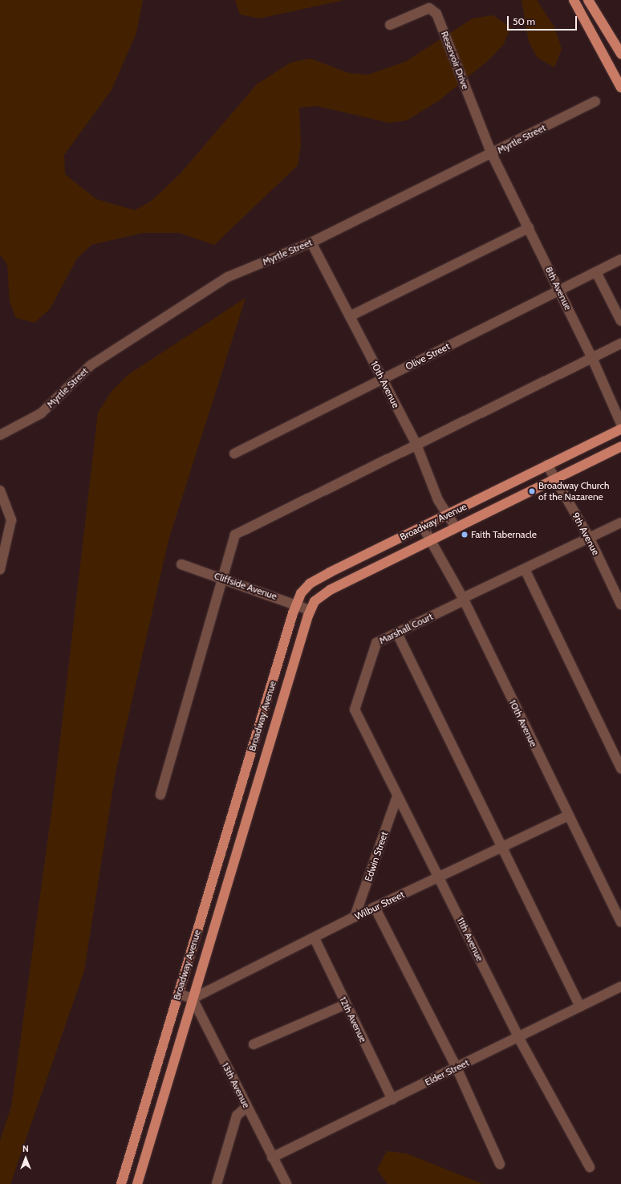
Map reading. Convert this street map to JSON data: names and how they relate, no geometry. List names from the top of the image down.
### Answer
{
  "streets": {
    "main road": ["Broadway Avenue"],
    "street": [
      "Reservoir Drive",
      "Myrtle Street",
      "8th Avenue",
      "Olive Street",
      "10th Avenue",
      "9th Avenue",
      "Cliffside Avenue",
      "Marshall Court",
      "Edwin Street",
      "Wilbur Street",
      "11th Avenue",
      "12th Avenue",
      "Elder Street",
      "13th Avenue"
    ]
  },
  "crossings": [
    ["Reservoir Drive", "Myrtle Street"],
    ["Reservoir Drive", "8th Avenue"],
    ["Myrtle Street", "8th Avenue"],
    ["Myrtle Street", "10th Avenue"],
    ["8th Avenue", "Olive Street"],
    ["Olive Street", "10th Avenue"],
    ["10th Avenue", "Broadway Avenue"],
    ["10th Avenue", "Marshall Court"],
    ["10th Avenue", "Wilbur Street"],
    ["Broadway Avenue", "9th Avenue"],
    ["Broadway Avenue", "Cliffside Avenue"],
    ["Broadway Avenue", "Wilbur Street"],
    ["Broadway Avenue", "13th Avenue"],
    ["9th Avenue", "Marshall Court"],
    ["Marshall Court", "11th Avenue"],
    ["Edwin Street", "Wilbur Street"],
    ["Edwin Street", "11th Avenue"],
    ["Wilbur Street", "11th Avenue"],
    ["Wilbur Street", "12th Avenue"],
    ["Wilbur Street", "13th Avenue"],
    ["11th Avenue", "Elder Street"],
    ["12th Avenue", "Elder Street"],
    ["Elder Street", "13th Avenue"]
  ],
  "places": ["Broadway Church of the Nazarene", "Faith Tabernacle"],
  "scale_bar": "50 m",
  "north": "top"
}
